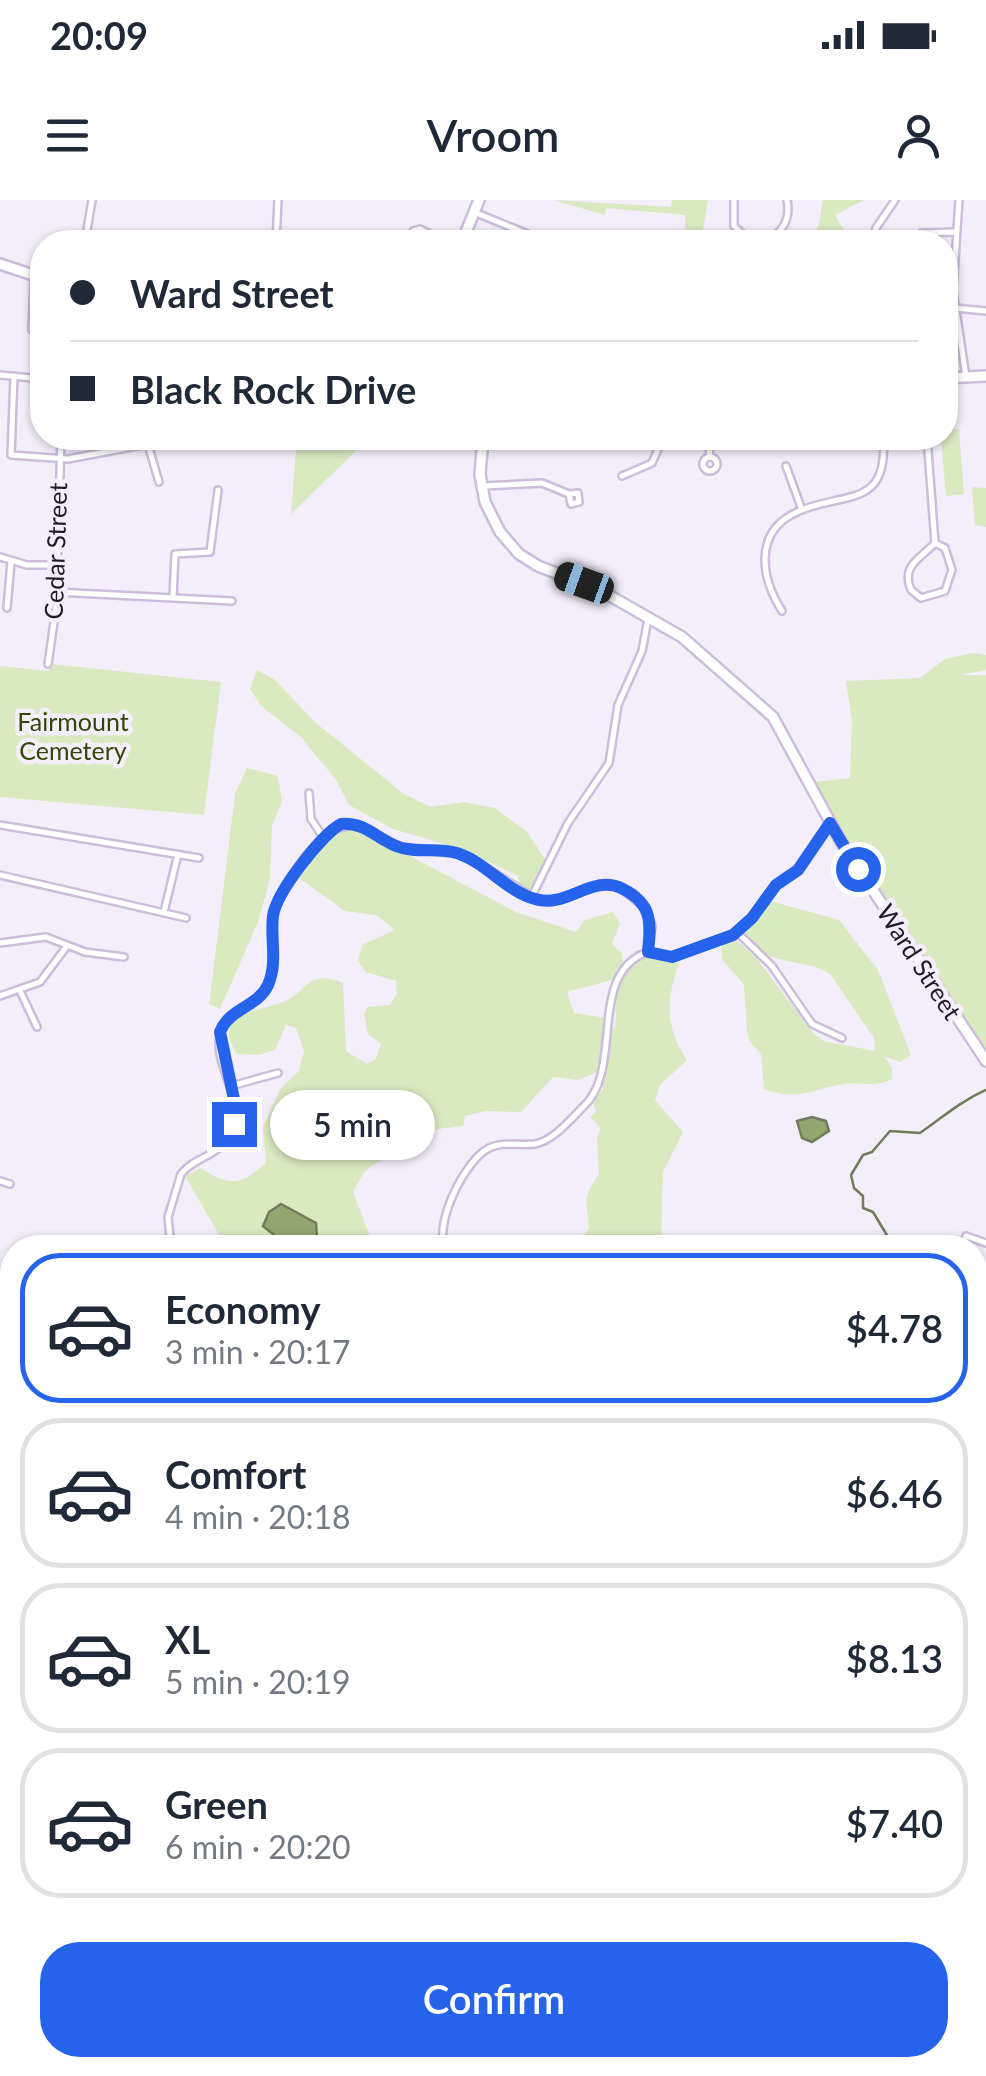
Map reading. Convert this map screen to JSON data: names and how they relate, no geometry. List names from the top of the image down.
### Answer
{
  "streets": {
    "street": ["Cedar Street", "Ward Street"]
  },
  "parks": ["Fairmount Cemetery"],
  "page": {
    "status": "20:09",
    "header": "Vroom",
    "banner": ["Ward Street", "Black Rock Drive"],
    "bubble": "5 min",
    "list": [
      {
        "name": "Economy",
        "note": "3 min · 20:17",
        "value": "$4.78"
      },
      {
        "name": "Comfort",
        "note": "4 min · 20:18",
        "value": "$6.46"
      },
      {
        "name": "XL",
        "note": "5 min · 20:19",
        "value": "$8.13"
      },
      {
        "name": "Green",
        "note": "6 min · 20:20",
        "value": "$7.40"
      }
    ],
    "buttons": "Confirm"
  }
}
